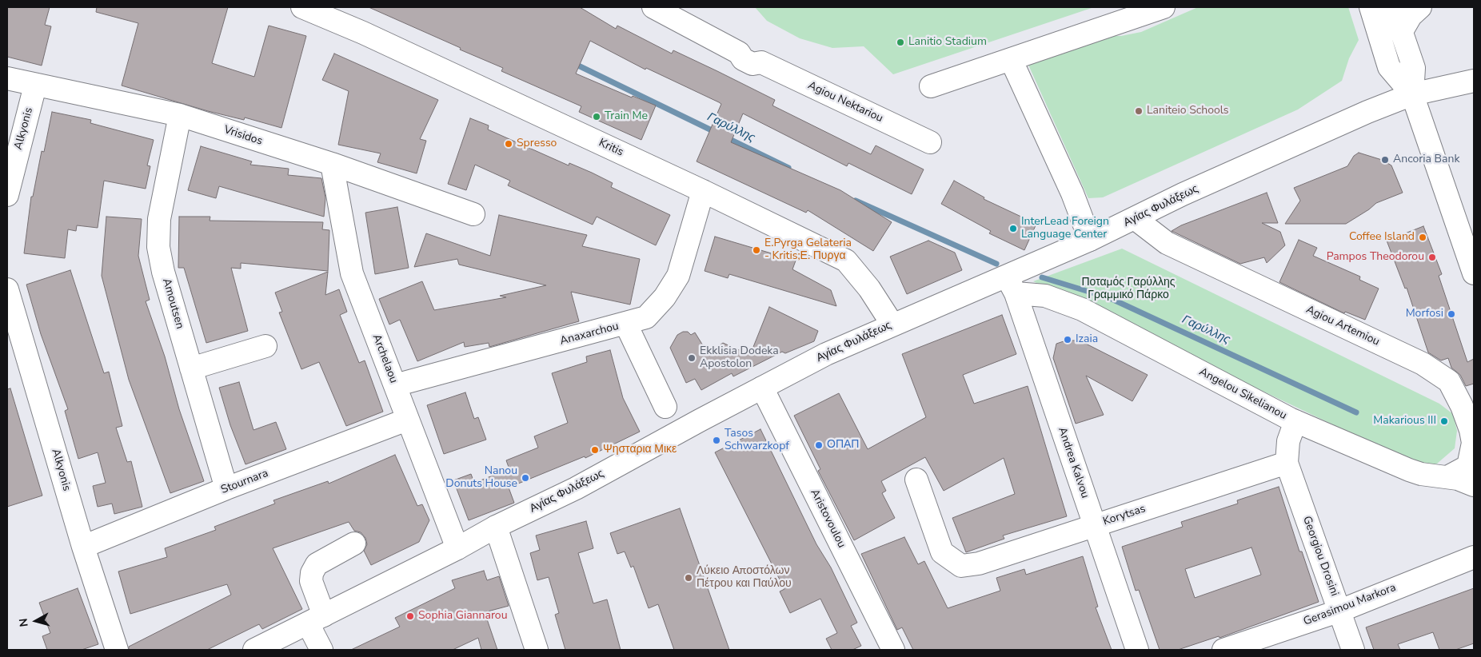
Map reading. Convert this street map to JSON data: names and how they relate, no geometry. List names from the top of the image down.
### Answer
{
  "streets": {
    "street": [
      "Agiou Nektariou",
      "Alkyonis",
      "Vrisidos",
      "Kritis",
      "Αγίας Φυλάξεως",
      "Amoutsen",
      "Agiou Artemiou",
      "Anaxarchou",
      "Archelaou",
      "Angelou Sikelianou",
      "Andrea Kalvou",
      "Stournara",
      "Korytsas",
      "Aristovoulou",
      "Georgiou Drosini",
      "Gerasimou Markora"
    ]
  },
  "crossings": [
    ["Alkyonis", "Vrisidos"],
    ["Alkyonis", "Stournara"],
    ["Vrisidos", "Amoutsen"],
    ["Vrisidos", "Archelaou"],
    ["Kritis", "Αγίας Φυλάξεως"],
    ["Kritis", "Anaxarchou"],
    ["Αγίας Φυλάξεως", "Agiou Artemiou"],
    ["Αγίας Φυλάξεως", "Archelaou"],
    ["Αγίας Φυλάξεως", "Angelou Sikelianou"],
    ["Αγίας Φυλάξεως", "Andrea Kalvou"],
    ["Αγίας Φυλάξεως", "Aristovoulou"],
    ["Amoutsen", "Stournara"],
    ["Agiou Artemiou", "Angelou Sikelianou"],
    ["Anaxarchou", "Archelaou"],
    ["Archelaou", "Stournara"],
    ["Angelou Sikelianou", "Andrea Kalvou"],
    ["Andrea Kalvou", "Korytsas"],
    ["Korytsas", "Georgiou Drosini"],
    ["Georgiou Drosini", "Gerasimou Markora"]
  ],
  "water": ["Γαρύλλης"],
  "parks": ["Ποταμός Γαρύλλης Γραμμικό Πάρκο"],
  "places": [
    "Lanitio Stadium",
    "Laniteio Schools",
    "Train Me",
    "Spresso",
    "Ancoria Bank",
    "InterLead Foreign Language Center",
    "Coffee Island",
    "E.Pyrga Gelateria - Kritis;Ε. Πυργα",
    "Pampos Theodorou",
    "Morfosi",
    "Izaia",
    "Ekklisia Dodeka Apostolon",
    "Makarious III",
    "Tasos Schwarzkopf",
    "ΟΠΑΠ",
    "Ψησταρια Μικε",
    "Nanou Donuts House",
    "Λύκειο Αποστόλων Πέτρου και Παύλου",
    "Sophia Giannarou"
  ],
  "north": "left"
}
